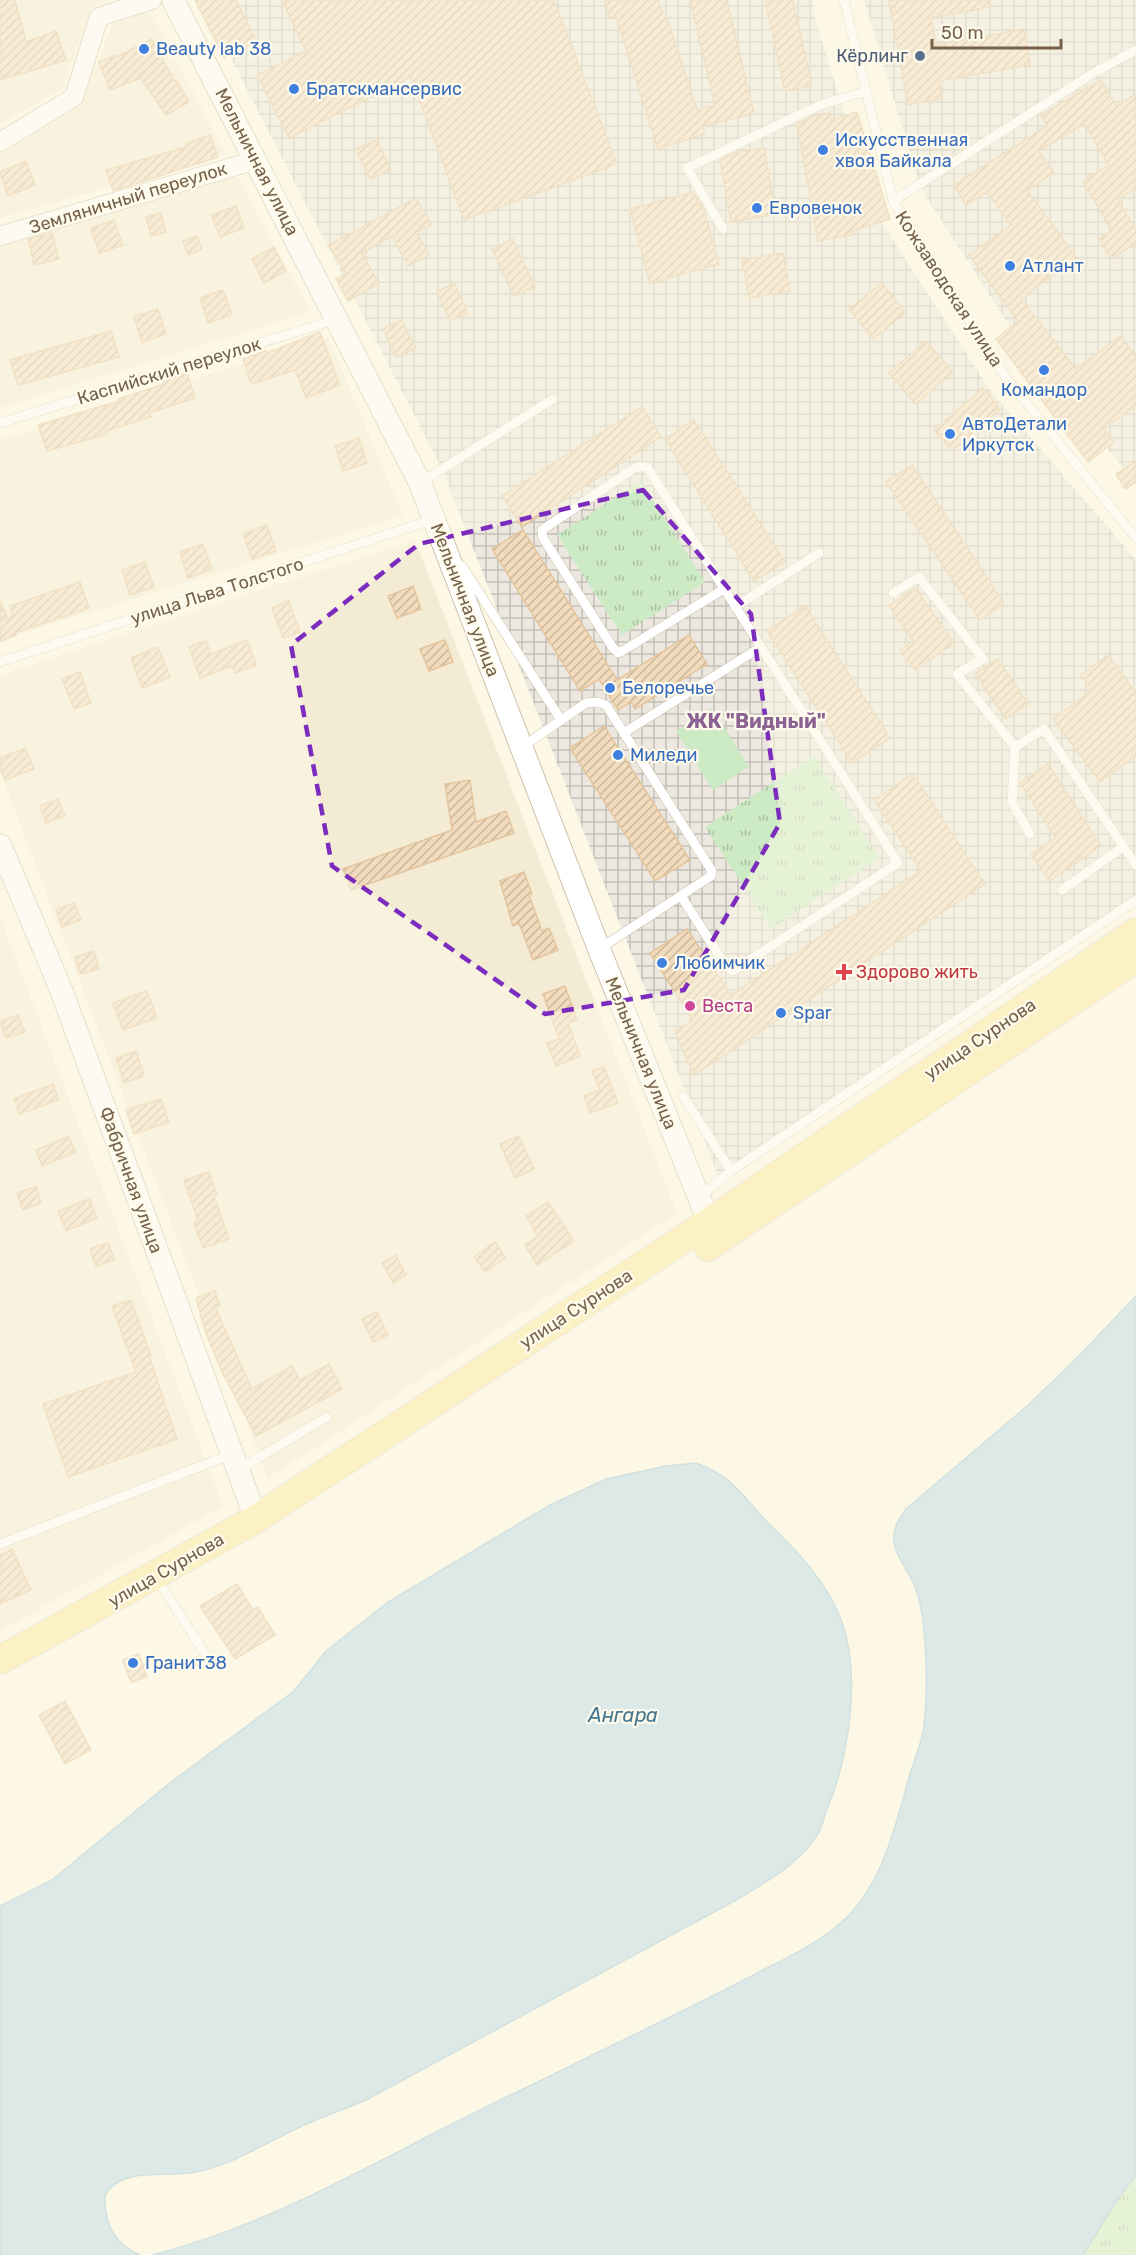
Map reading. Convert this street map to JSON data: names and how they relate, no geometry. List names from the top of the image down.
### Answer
{
  "streets": {
    "main road": ["улица Сурнова"],
    "street": ["Мельничная улица", "Земляничный переулок", "Фабричная улица"],
    "lane": ["Кожзаводская улица", "Каспийский переулок", "улица Льва Толстого"]
  },
  "crossings": [
    ["Мельничная улица", "Земляничный переулок"],
    ["Мельничная улица", "Каспийский переулок"],
    ["Мельничная улица", "улица Льва Толстого"],
    ["Мельничная улица", "улица Сурнова"],
    ["улица Сурнова", "Фабричная улица"]
  ],
  "districts": ["ЖК \"Видный\""],
  "water": ["Ангара"],
  "places": {
    "other": [
      "Beauty lab 38",
      "Кёрлинг",
      "Братскмансервис",
      "Искусственная хвоя Байкала",
      "Евровенок",
      "Атлант",
      "Командор",
      "АвтоДетали Иркутск",
      "Белоречье",
      "Миледи",
      "Любимчик",
      "Веста",
      "Spar",
      "Гранит38"
    ],
    "health": ["Здорово жить"]
  },
  "scale_bar": "50 m"
}
